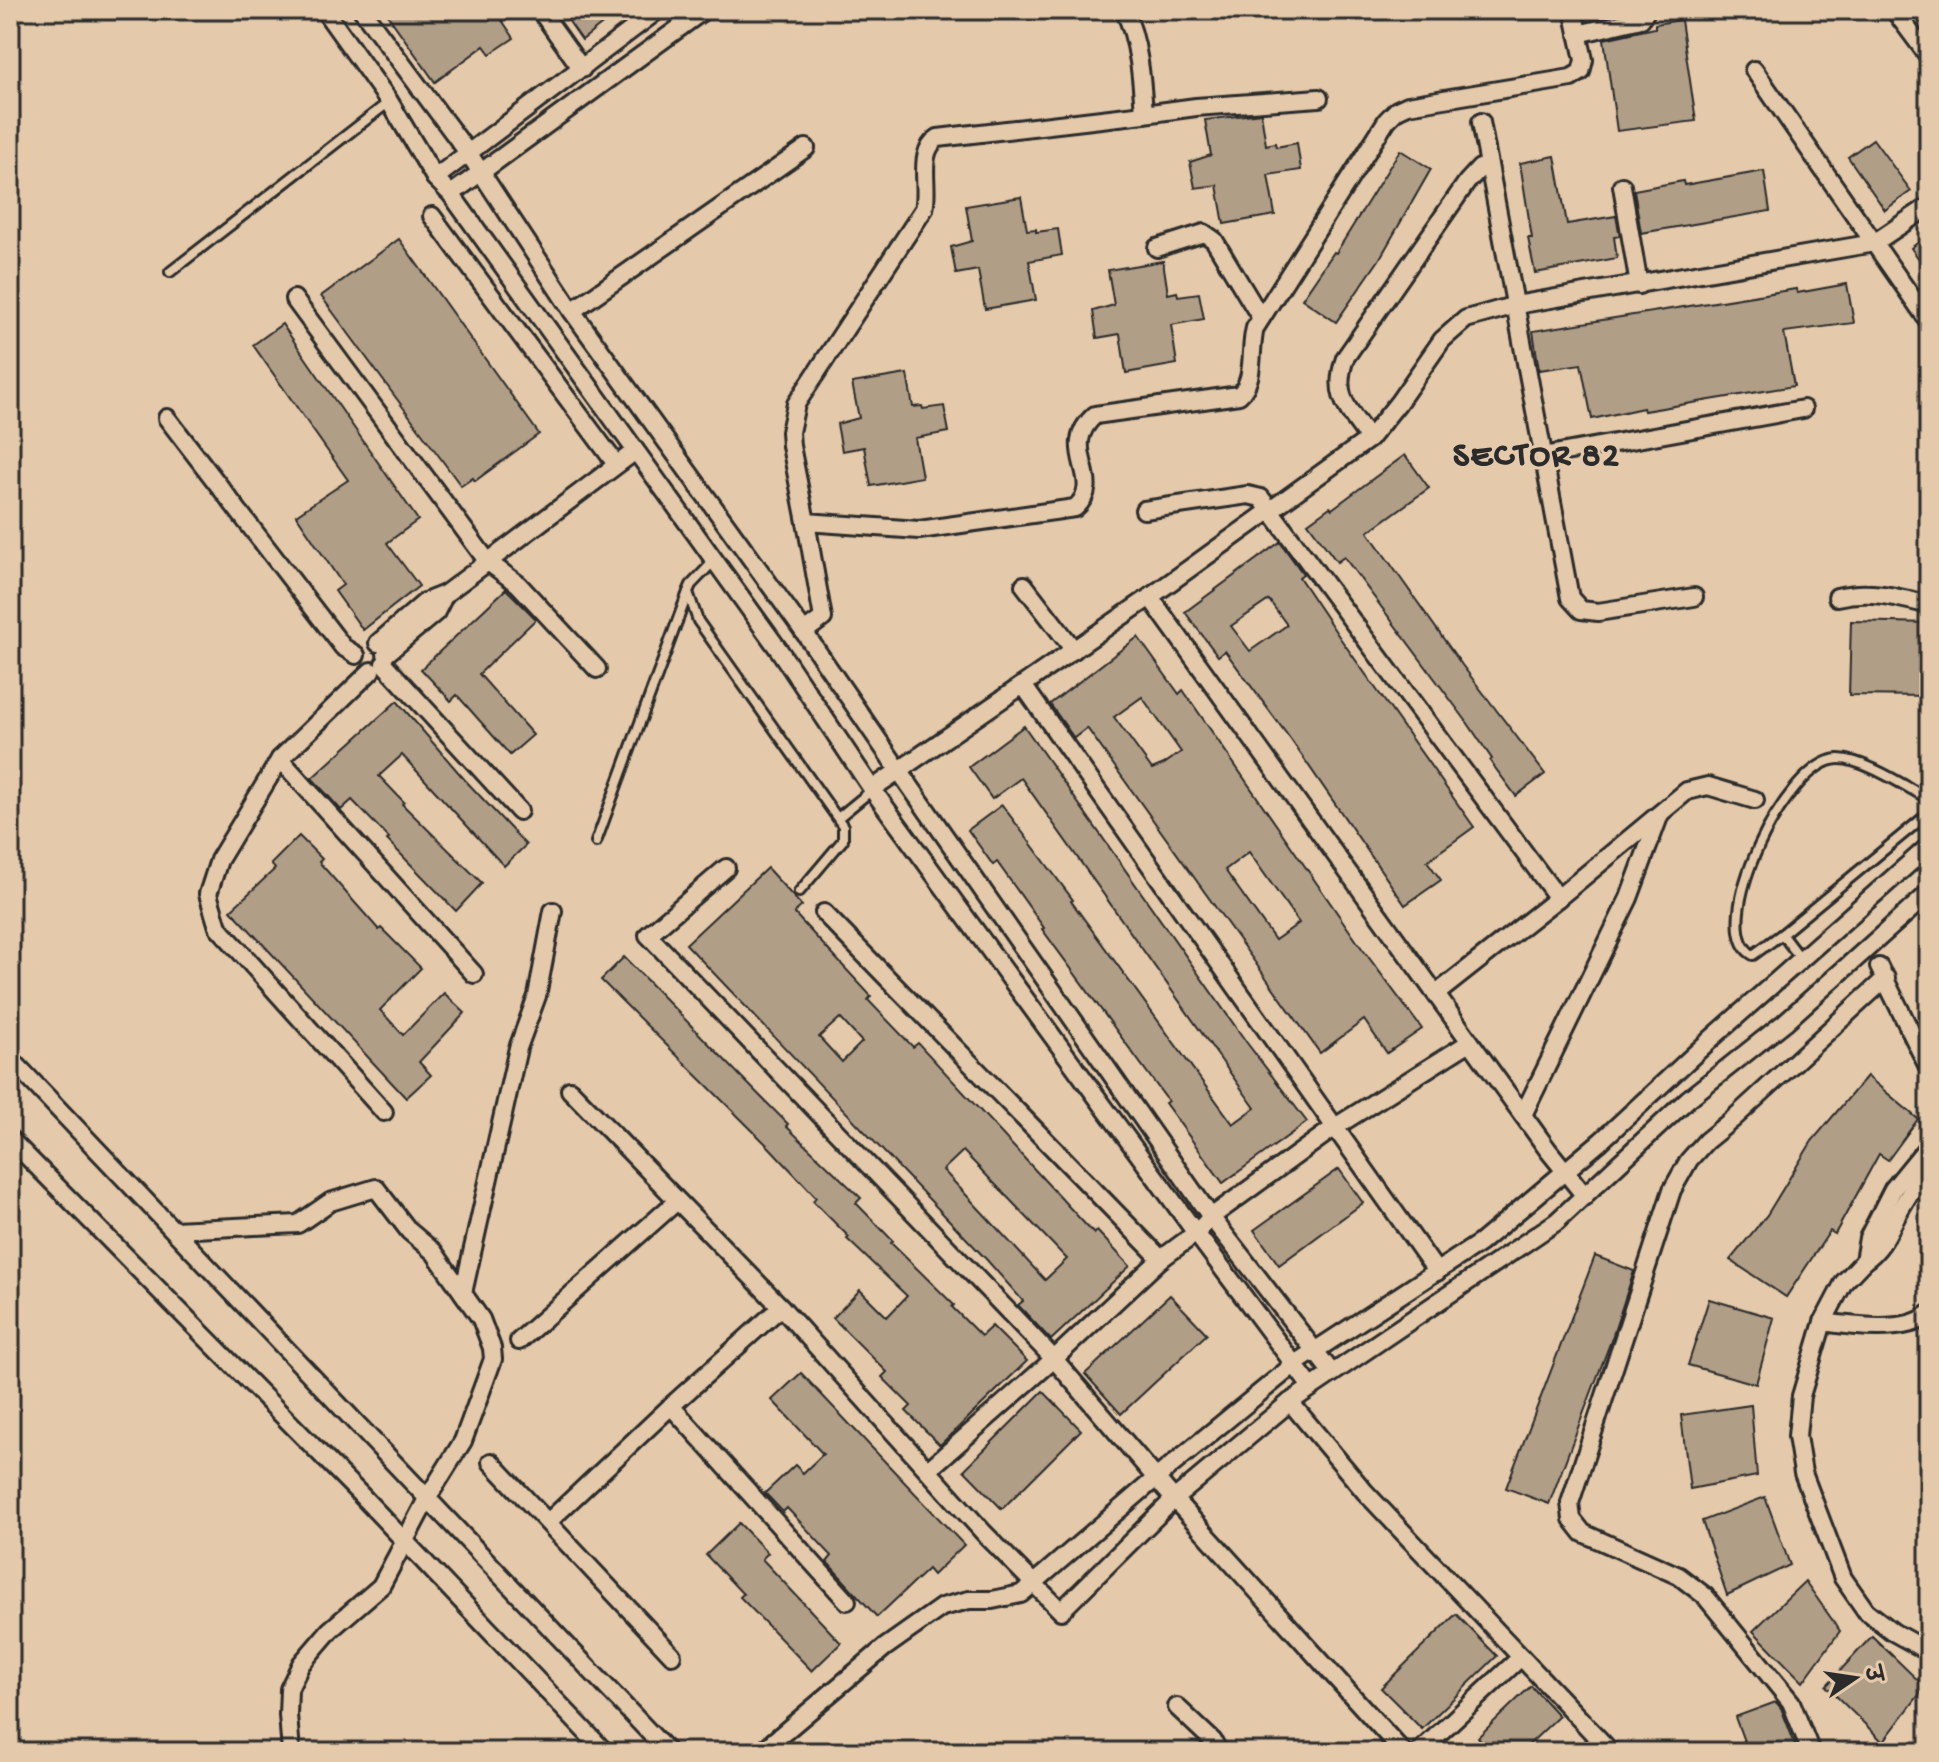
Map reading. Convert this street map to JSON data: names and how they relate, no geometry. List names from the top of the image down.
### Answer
{
  "districts": ["SECTOR 82"],
  "north": "right"
}
